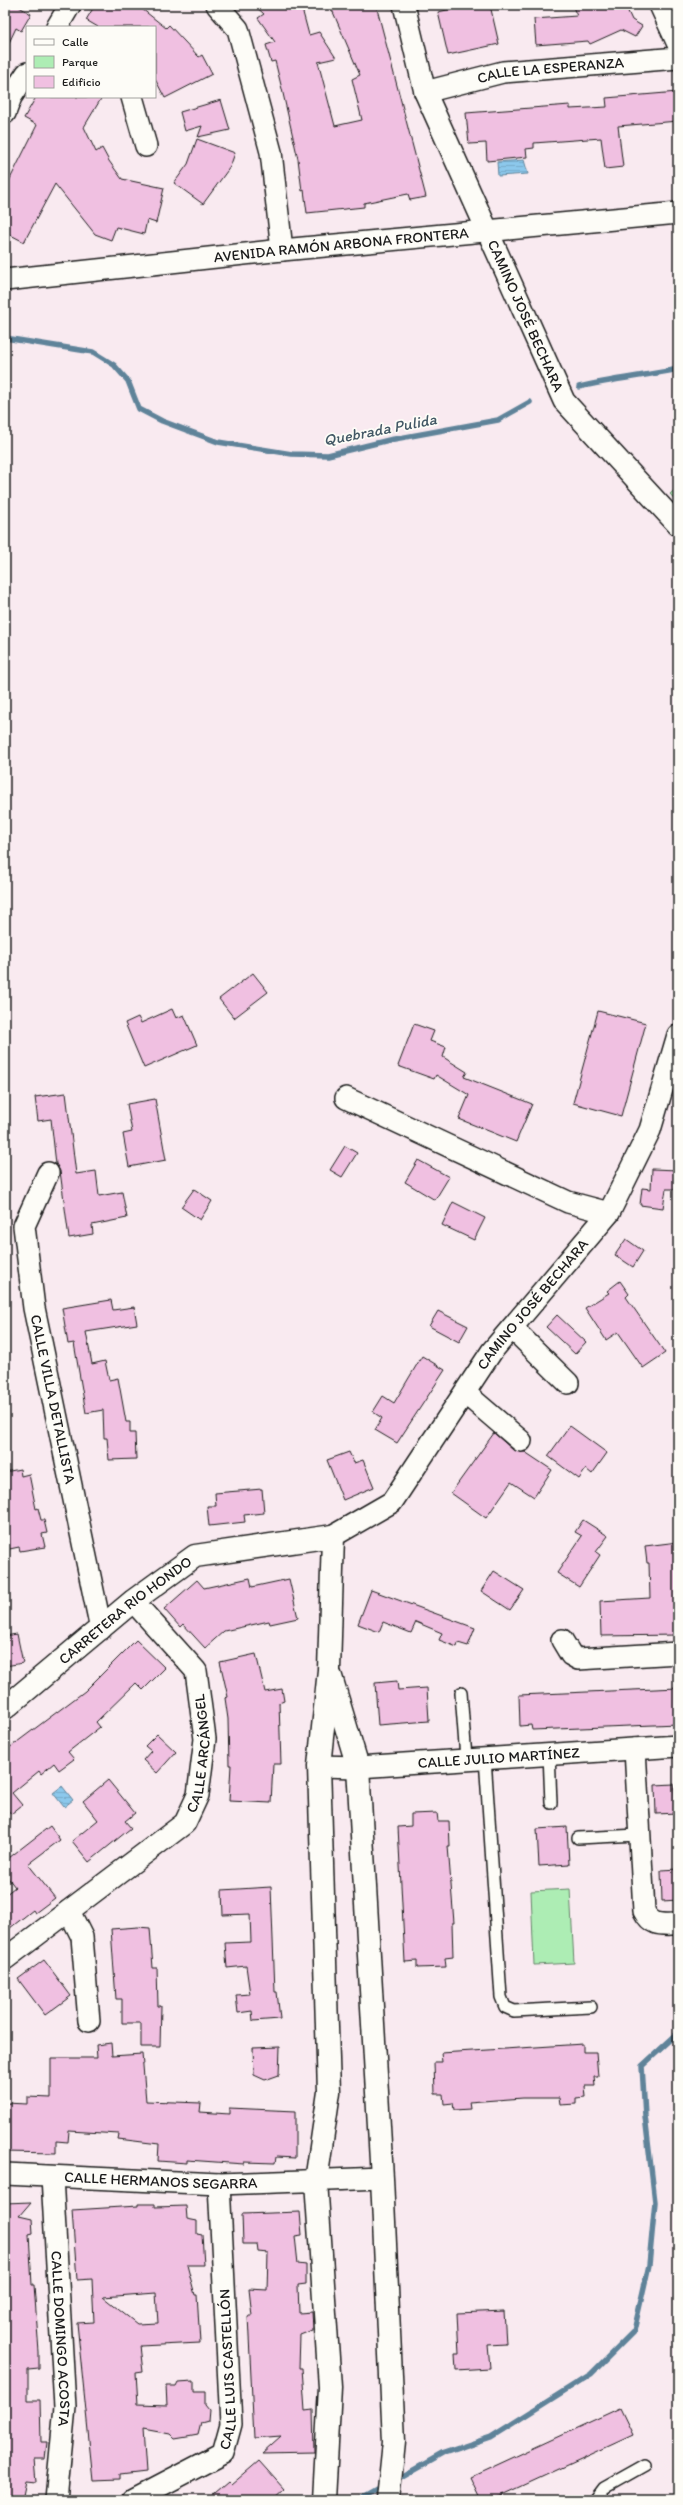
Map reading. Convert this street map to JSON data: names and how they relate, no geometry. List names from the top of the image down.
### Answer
{
  "streets": {
    "street": [
      "CALLE LA ESPERANZA",
      "AVENIDA RAMÓN ARBONA FRONTERA",
      "CAMINO JOSÉ BECHARA",
      "CALLE VILLA DETALLISTA",
      "CARRETERA RIO HONDO",
      "CALLE ARCÁNGEL",
      "CALLE JULIO MARTÍNEZ",
      "CALLE HERMANOS SEGARRA",
      "CALLE DOMINGO ACOSTA",
      "CALLE LUIS CASTELLÓN"
    ]
  },
  "crossings": [
    ["CALLE LA ESPERANZA", "CAMINO JOSÉ BECHARA"],
    ["AVENIDA RAMÓN ARBONA FRONTERA", "CAMINO JOSÉ BECHARA"],
    ["CAMINO JOSÉ BECHARA", "CARRETERA RIO HONDO"],
    ["CALLE VILLA DETALLISTA", "CARRETERA RIO HONDO"],
    ["CARRETERA RIO HONDO", "CALLE ARCÁNGEL"],
    ["CALLE HERMANOS SEGARRA", "CALLE DOMINGO ACOSTA"],
    ["CALLE HERMANOS SEGARRA", "CALLE LUIS CASTELLÓN"]
  ],
  "water": ["Quebrada Pulida"],
  "legend": ["Calle", "Parque", "Edificio"]
}
